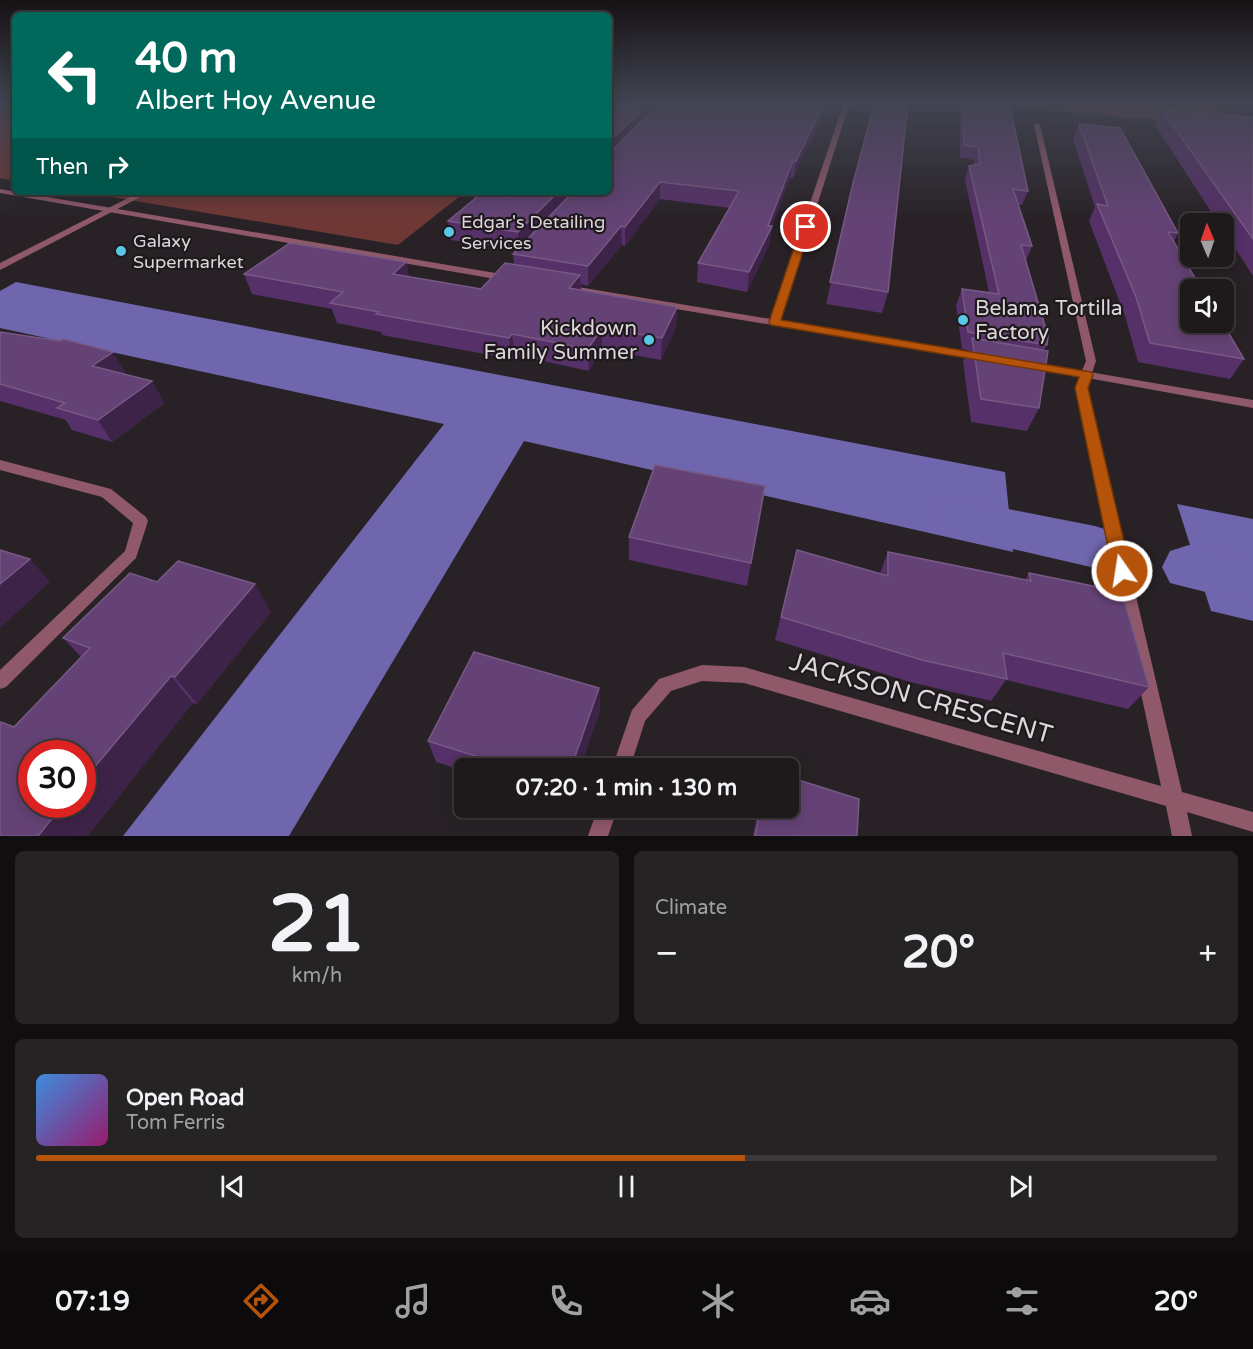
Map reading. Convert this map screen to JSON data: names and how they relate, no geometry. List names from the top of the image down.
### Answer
{
  "streets": {
    "street": ["JACKSON CRESCENT"]
  },
  "places": [
    "Edgar's Detailing Services",
    "Galaxy Supermarket",
    "Belama Tortilla Factory",
    "Kickdown Family Summer"
  ],
  "north": "top",
  "page": {
    "turn": ["40 m", "Albert Hoy Avenue"],
    "then": "Then",
    "limit": "30",
    "trip": "07:20 · 1 min · 130 m",
    "tile": [
      ["21", "km/h"],
      "Climate"
    ],
    "heat": ["−", "20°", "+"],
    "song": ["Open Road", "Tom Ferris"],
    "tabs": ["07:19", "20°"]
  }
}
